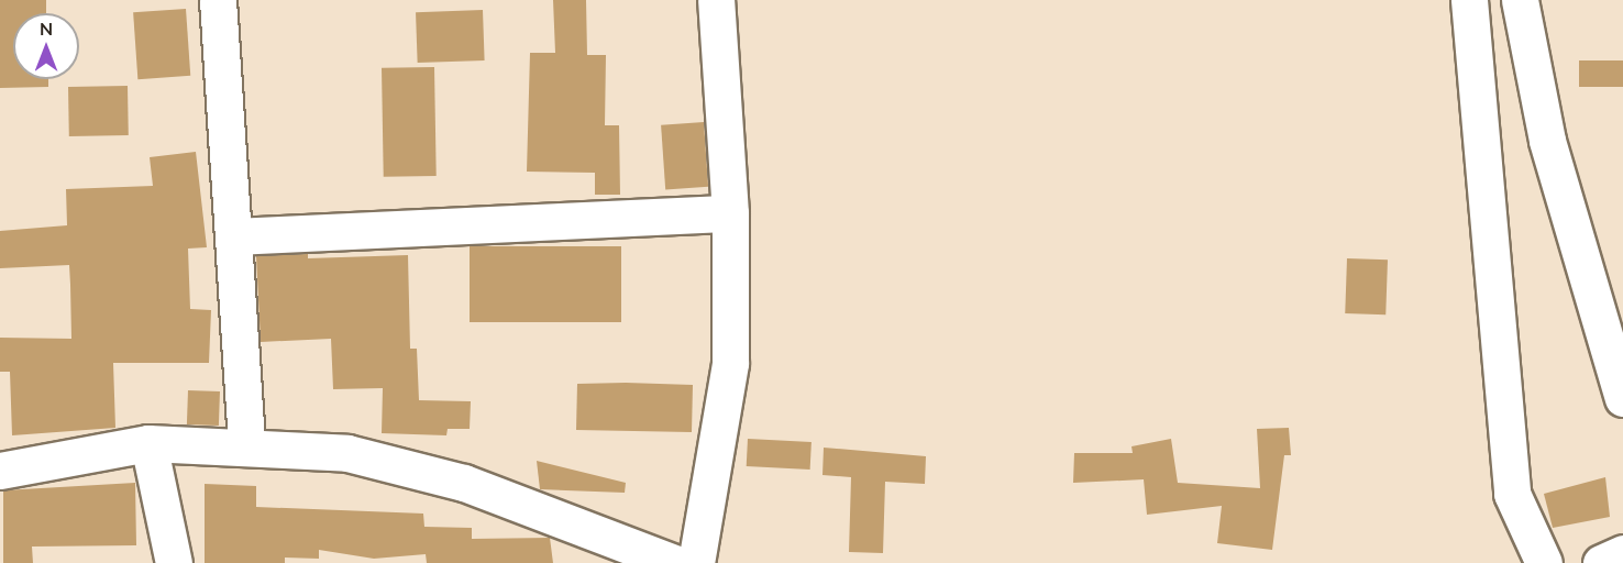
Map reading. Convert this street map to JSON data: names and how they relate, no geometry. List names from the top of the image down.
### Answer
{
  "north": "top"
}
